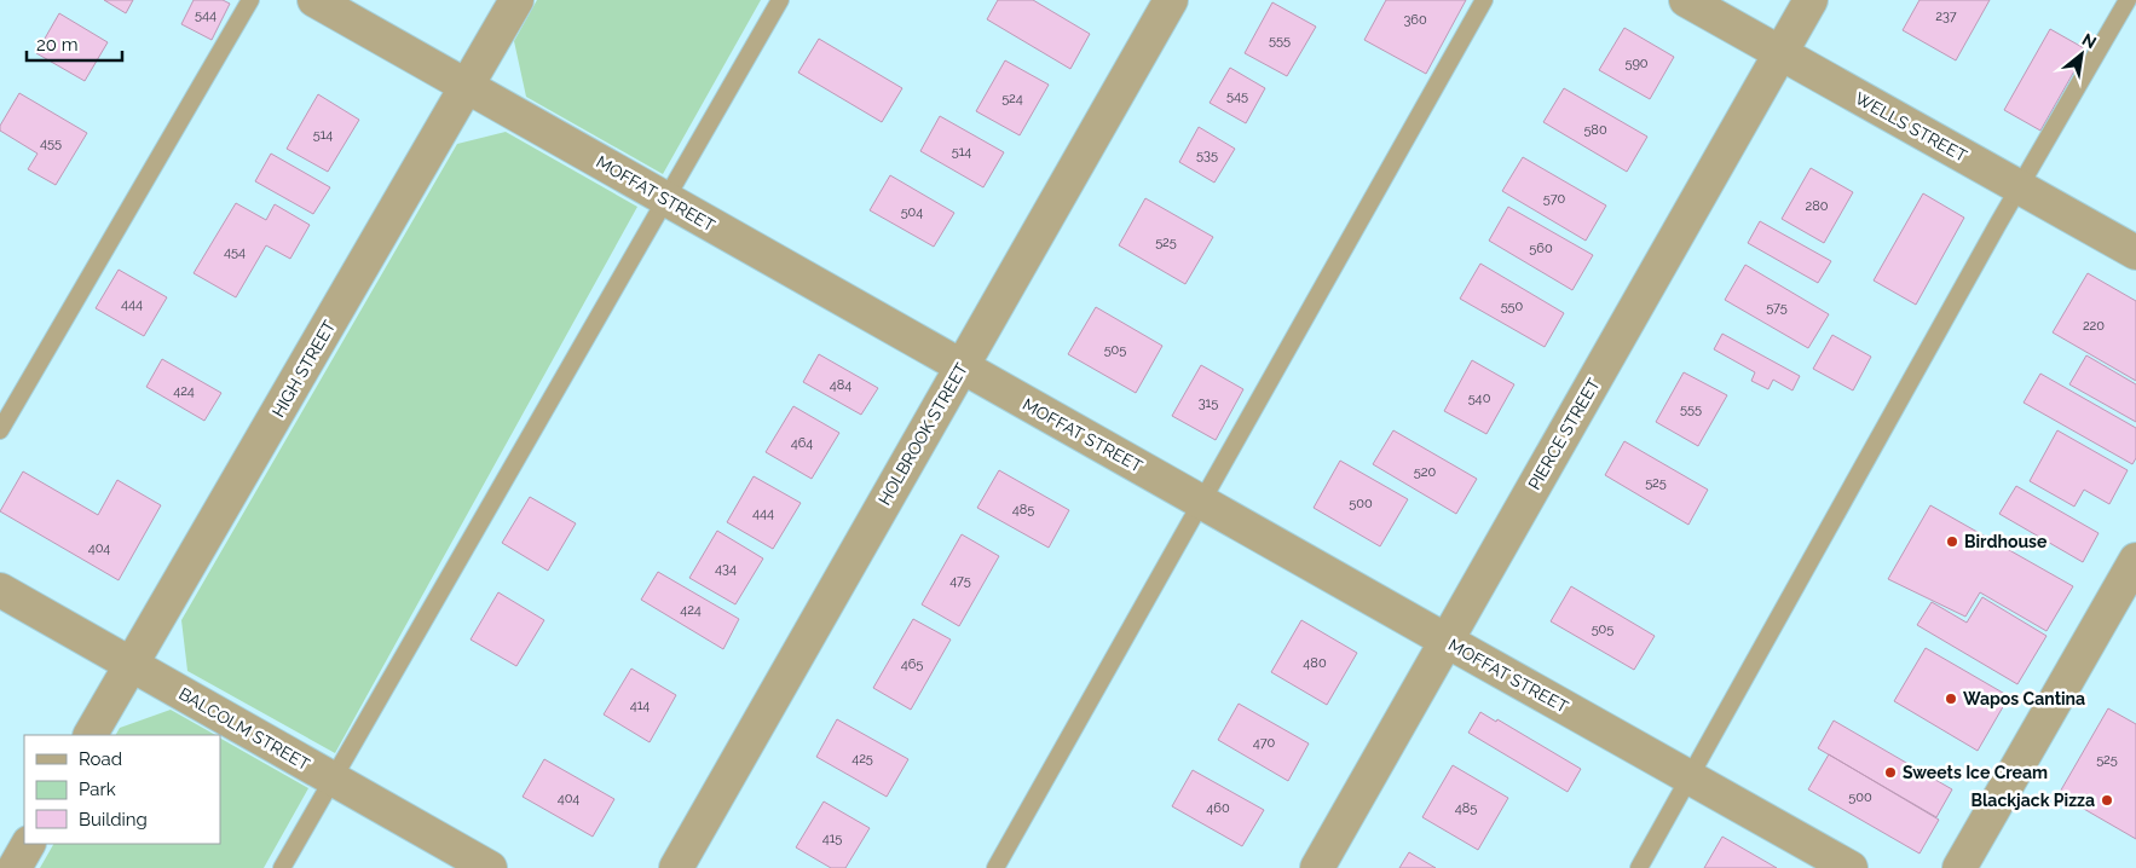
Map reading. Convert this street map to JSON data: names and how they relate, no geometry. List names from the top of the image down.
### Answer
{
  "streets": {
    "street": [
      "WELLS STREET",
      "MOFFAT STREET",
      "HIGH STREET",
      "HOLBROOK STREET",
      "PIERCE STREET",
      "BALCOLM STREET"
    ]
  },
  "crossings": [
    ["WELLS STREET", "PIERCE STREET"],
    ["MOFFAT STREET", "HIGH STREET"],
    ["MOFFAT STREET", "HOLBROOK STREET"],
    ["MOFFAT STREET", "PIERCE STREET"],
    ["HIGH STREET", "BALCOLM STREET"]
  ],
  "places": [
    "Birdhouse",
    "Wapos Cantina",
    "Sweets Ice Cream",
    "Blackjack Pizza"
  ],
  "house_numbers": [
    "544",
    "237",
    "360",
    "555",
    "590",
    "545",
    "524",
    "580",
    "514",
    "455",
    "514",
    "535",
    "570",
    "280",
    "504",
    "525",
    "560",
    "454",
    "444",
    "550",
    "575",
    "220",
    "505",
    "484",
    "424",
    "540",
    "315",
    "555",
    "464",
    "520",
    "525",
    "500",
    "485",
    "444",
    "404",
    "434",
    "475",
    "424",
    "505",
    "480",
    "465",
    "414",
    "470",
    "425",
    "525",
    "500",
    "404",
    "460",
    "485",
    "415"
  ],
  "legend": ["Road", "Park", "Building"],
  "scale_bar": "20 m",
  "north": "top right"
}
